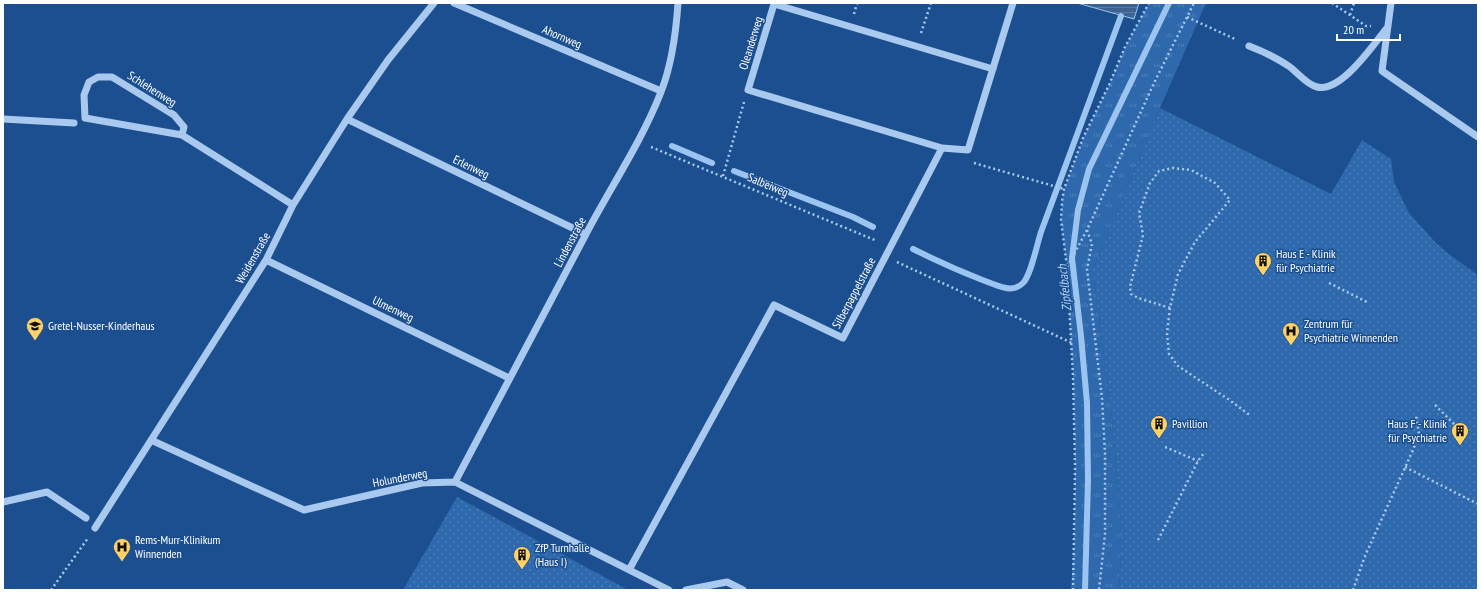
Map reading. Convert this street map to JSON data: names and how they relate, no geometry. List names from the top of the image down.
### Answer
{
  "streets": {
    "street": [
      "Ahornweg",
      "Oleanderweg",
      "Schlehenweg",
      "Erlenweg",
      "Lindenstraße",
      "Weidenstraße",
      "Silberpappelstraße",
      "Ulmenweg",
      "Holunderweg"
    ],
    "path": ["Salbeiweg"]
  },
  "crossings": [
    ["Ahornweg", "Lindenstraße"],
    ["Schlehenweg", "Weidenstraße"],
    ["Erlenweg", "Lindenstraße"],
    ["Erlenweg", "Weidenstraße"],
    ["Salbeiweg", "Lindenstraße"],
    ["Salbeiweg", "Silberpappelstraße"],
    ["Lindenstraße", "Ulmenweg"],
    ["Lindenstraße", "Holunderweg"],
    ["Weidenstraße", "Ulmenweg"],
    ["Weidenstraße", "Holunderweg"],
    ["Silberpappelstraße", "Holunderweg"]
  ],
  "water": ["Zipfelbach"],
  "places": {
    "building": [
      "Haus E - Klinik für Psychiatrie",
      "Pavillion",
      "Haus F - Klinik für Psychiatrie",
      "ZfP Turnhalle (Haus I)"
    ],
    "school or university": ["Gretel-Nusser-Kinderhaus"],
    "hospital": ["Zentrum für Psychiatrie Winnenden", "Rems-Murr-Klinikum Winnenden"]
  },
  "scale_bar": "20 m"
}
